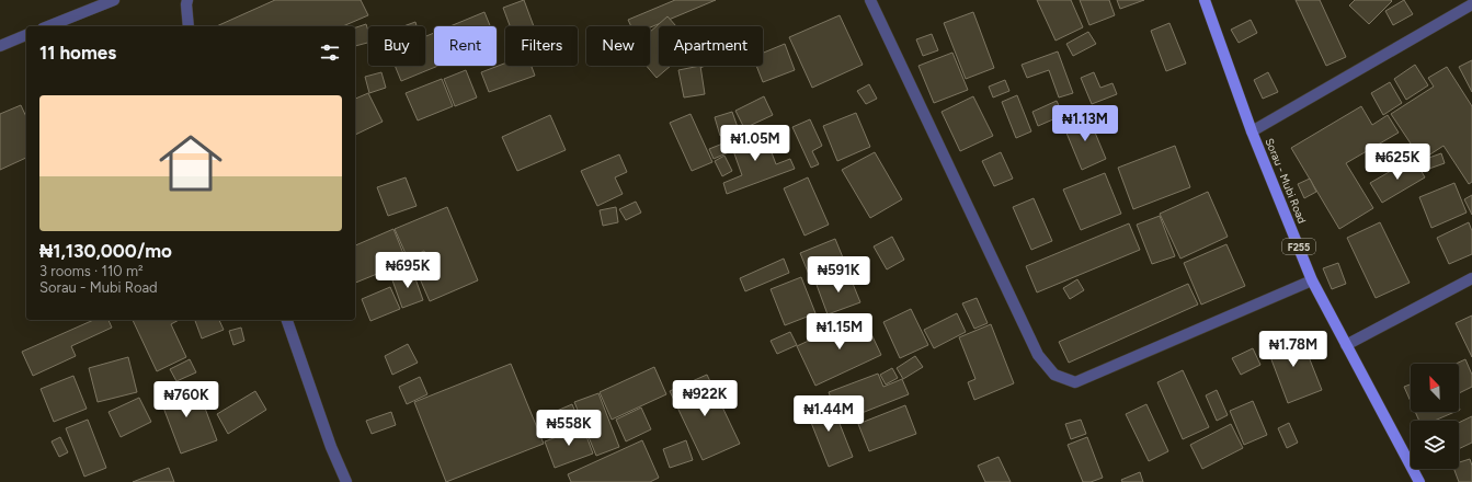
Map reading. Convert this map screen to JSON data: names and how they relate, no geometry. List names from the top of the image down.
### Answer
{
  "streets": {
    "main road": ["Sorau - Mubi Road", "F255"]
  },
  "north": "top left",
  "page": {
    "chip": [
      "Buy",
      "Rent",
      "Filters",
      "New",
      "Apartment"
    ],
    "heading": "11 homes",
    "list": [
      {
        "name": "₦1,130,000/mo",
        "note": "3 rooms · 110 m² · Sorau - Mubi Road"
      }
    ],
    "price": [
      "₦1.13M",
      "₦1.05M",
      "₦625K",
      "₦695K",
      "₦591K",
      "₦1.15M",
      "₦1.78M",
      "₦922K",
      "₦760K",
      "₦1.44M",
      "₦558K"
    ]
  }
}
